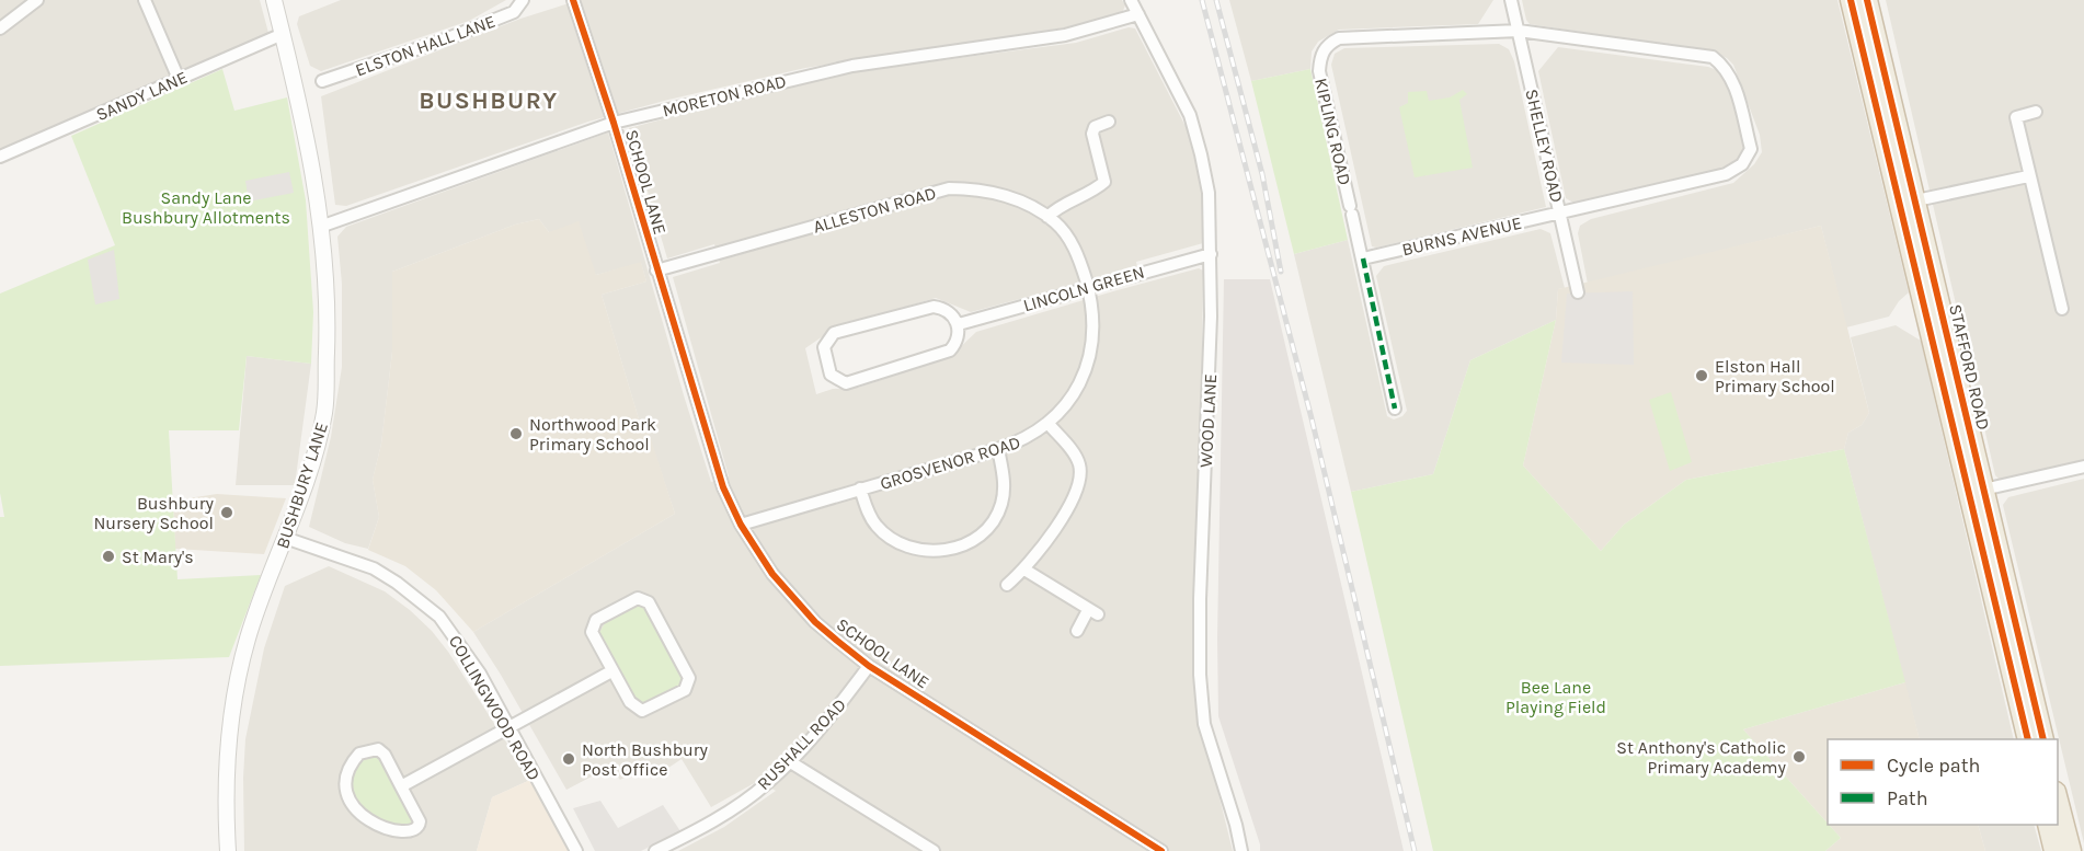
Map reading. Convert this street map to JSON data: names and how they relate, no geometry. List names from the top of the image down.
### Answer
{
  "streets": {
    "highway": ["STAFFORD ROAD"],
    "street": [
      "ELSTON HALL LANE",
      "SANDY LANE",
      "MORETON ROAD",
      "KIPLING ROAD",
      "SHELLEY ROAD",
      "SCHOOL LANE",
      "ALLESTON ROAD",
      "BURNS AVENUE",
      "LINCOLN GREEN",
      "WOOD LANE",
      "GROSVENOR ROAD",
      "BUSHBURY LANE",
      "COLLINGWOOD ROAD",
      "RUSHALL ROAD"
    ]
  },
  "crossings": [
    ["SANDY LANE", "BUSHBURY LANE"],
    ["MORETON ROAD", "SCHOOL LANE"],
    ["MORETON ROAD", "WOOD LANE"],
    ["MORETON ROAD", "BUSHBURY LANE"],
    ["KIPLING ROAD", "SHELLEY ROAD"],
    ["KIPLING ROAD", "BURNS AVENUE"],
    ["SHELLEY ROAD", "BURNS AVENUE"],
    ["SCHOOL LANE", "ALLESTON ROAD"],
    ["SCHOOL LANE", "GROSVENOR ROAD"],
    ["SCHOOL LANE", "RUSHALL ROAD"],
    ["ALLESTON ROAD", "LINCOLN GREEN"],
    ["ALLESTON ROAD", "GROSVENOR ROAD"],
    ["LINCOLN GREEN", "WOOD LANE"],
    ["LINCOLN GREEN", "GROSVENOR ROAD"],
    ["BUSHBURY LANE", "COLLINGWOOD ROAD"]
  ],
  "districts": ["BUSHBURY"],
  "parks": ["Sandy Lane Bushbury Allotments", "Bee Lane Playing Field"],
  "places": [
    "Elston Hall Primary School",
    "Northwood Park Primary School",
    "Bushbury Nursery School",
    "St Mary's",
    "St Anthony's Catholic Primary Academy",
    "North Bushbury Post Office"
  ],
  "legend": ["Cycle path", "Path"]
}
